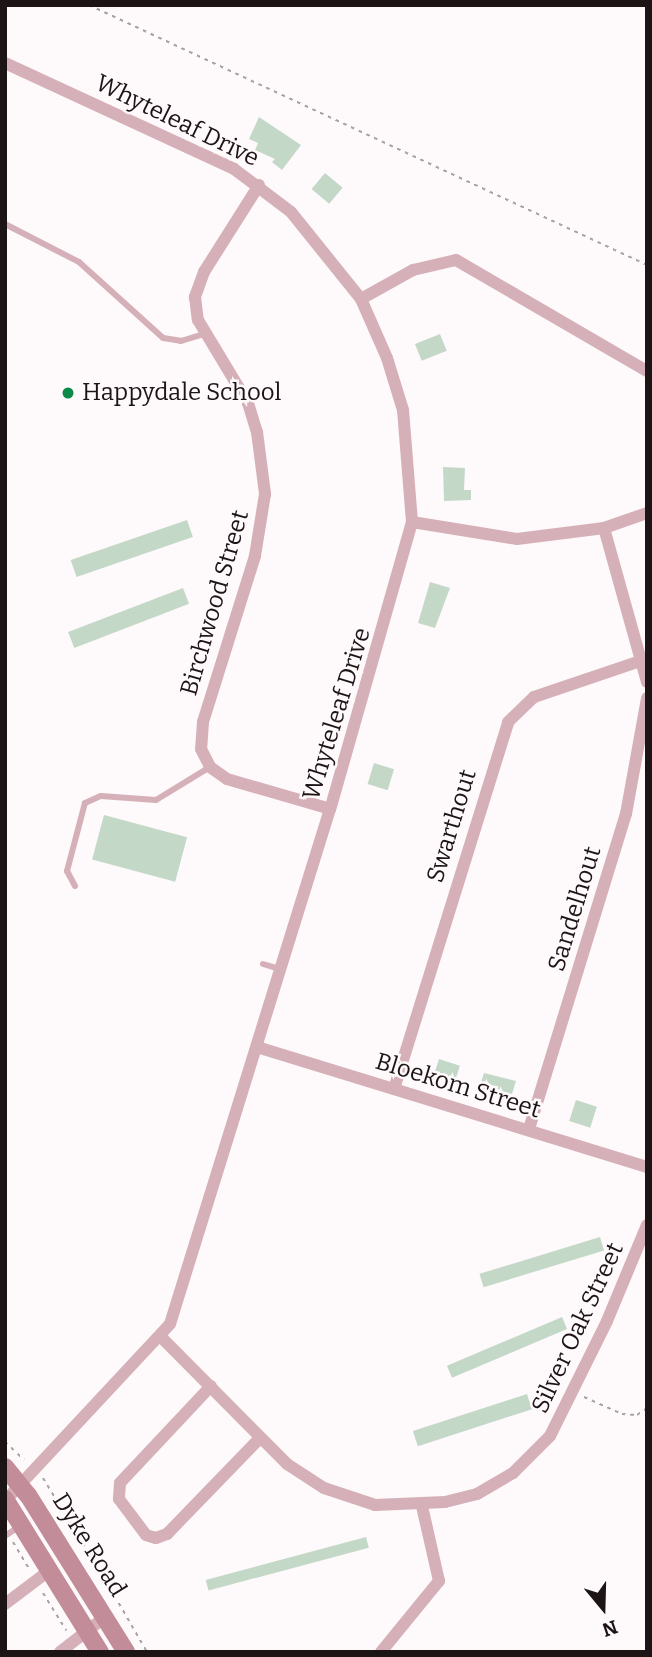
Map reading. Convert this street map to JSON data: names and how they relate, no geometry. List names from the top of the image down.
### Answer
{
  "streets": {
    "street": [
      "Whyteleaf Drive",
      "Birchwood Street",
      "Swarthout",
      "Sandelhout",
      "Bloekom Street",
      "Silver Oak Street",
      "Dyke Road"
    ]
  },
  "crossings": [
    ["Whyteleaf Drive", "Birchwood Street"],
    ["Whyteleaf Drive", "Bloekom Street"],
    ["Whyteleaf Drive", "Silver Oak Street"],
    ["Whyteleaf Drive", "Dyke Road"],
    ["Swarthout", "Bloekom Street"],
    ["Sandelhout", "Bloekom Street"]
  ],
  "places": ["Happydale School"],
  "north": "bottom"
}
